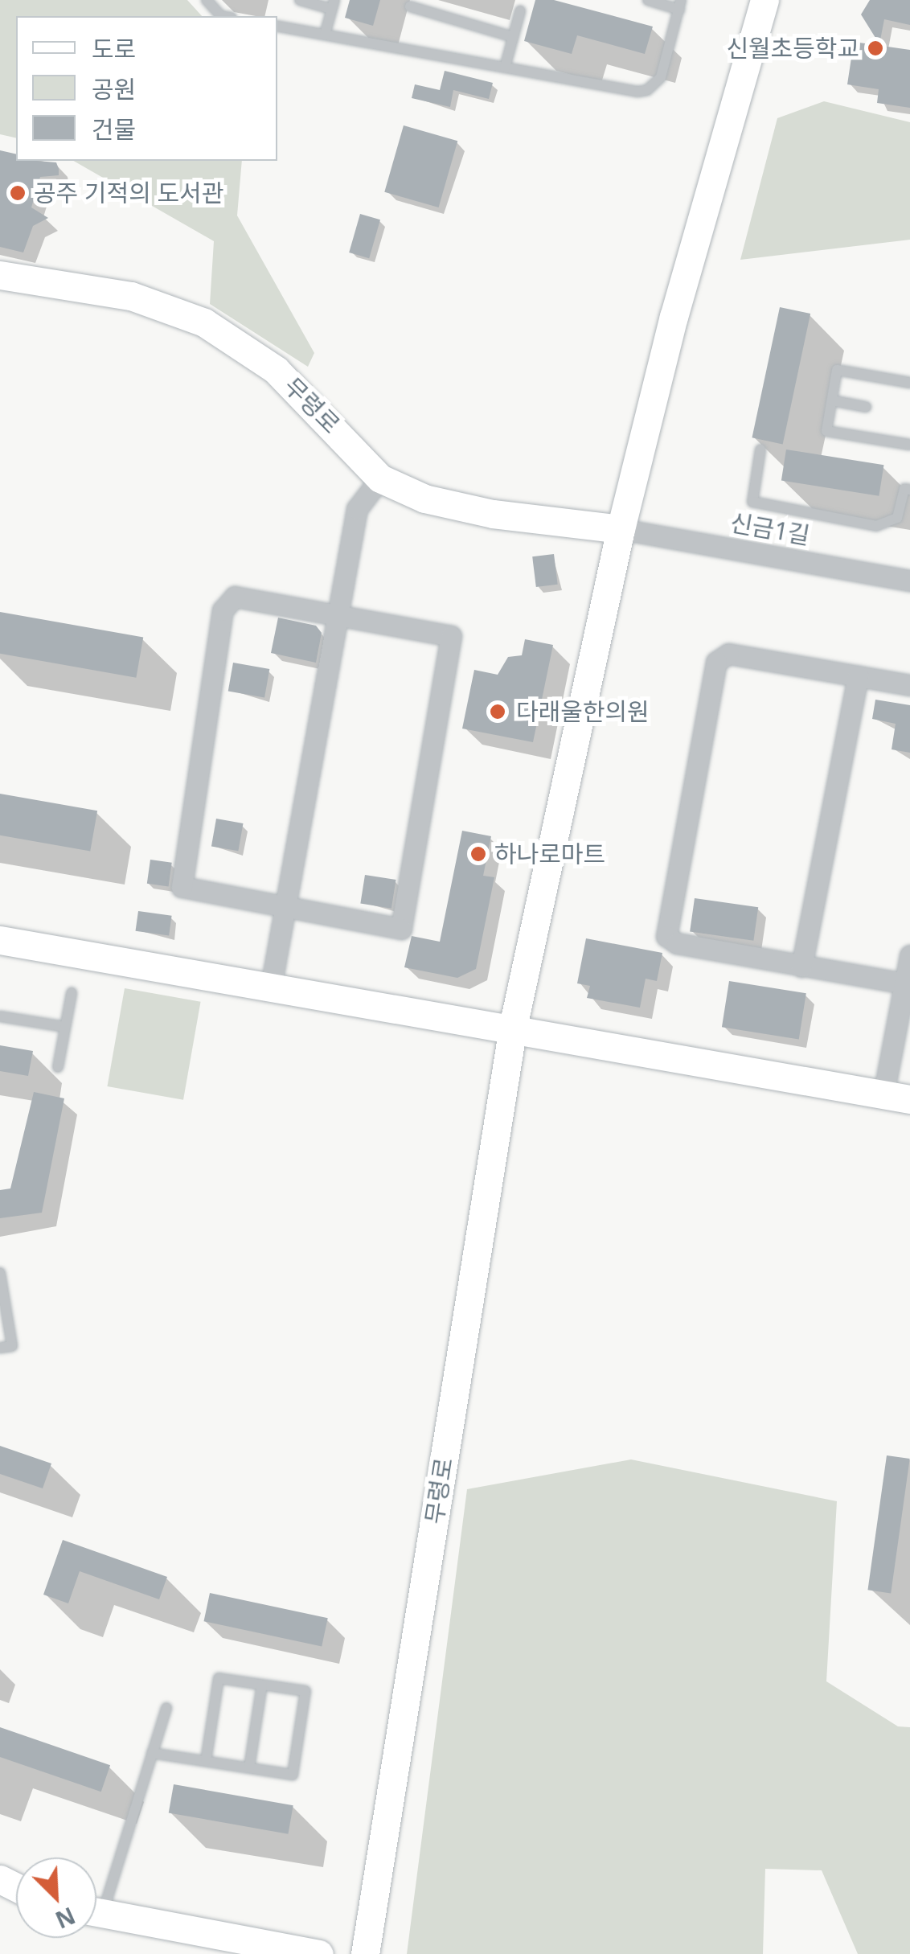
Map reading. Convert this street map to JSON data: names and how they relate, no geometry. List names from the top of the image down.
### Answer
{
  "streets": {
    "main road": ["무령로"],
    "street": ["신금1길"]
  },
  "crossings": [
    ["무령로", "신금1길"]
  ],
  "places": [
    "신월초등학교",
    "공주 기적의 도서관",
    "다래울한의원",
    "하나로마트"
  ],
  "legend": ["도로", "공원", "건물"],
  "north": "bottom right"
}
